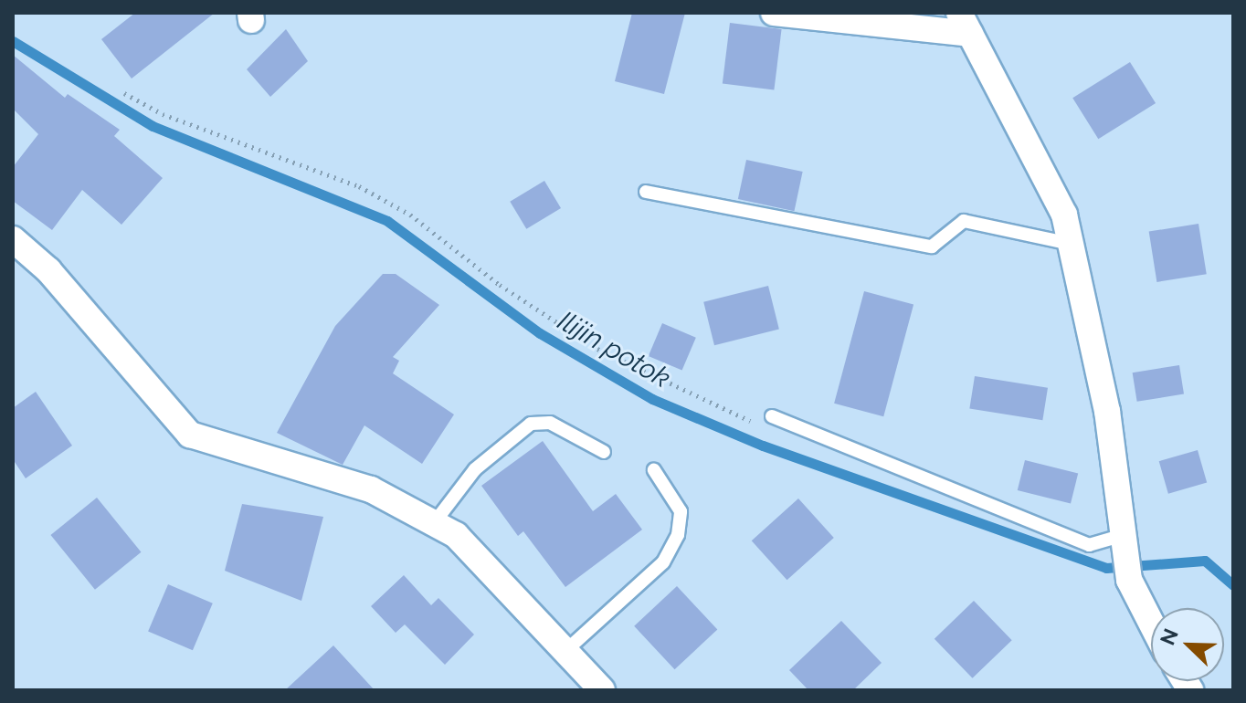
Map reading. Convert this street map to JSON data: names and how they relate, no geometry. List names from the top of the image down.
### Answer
{
  "water": ["Ilijin potok"],
  "north": "top left"
}
